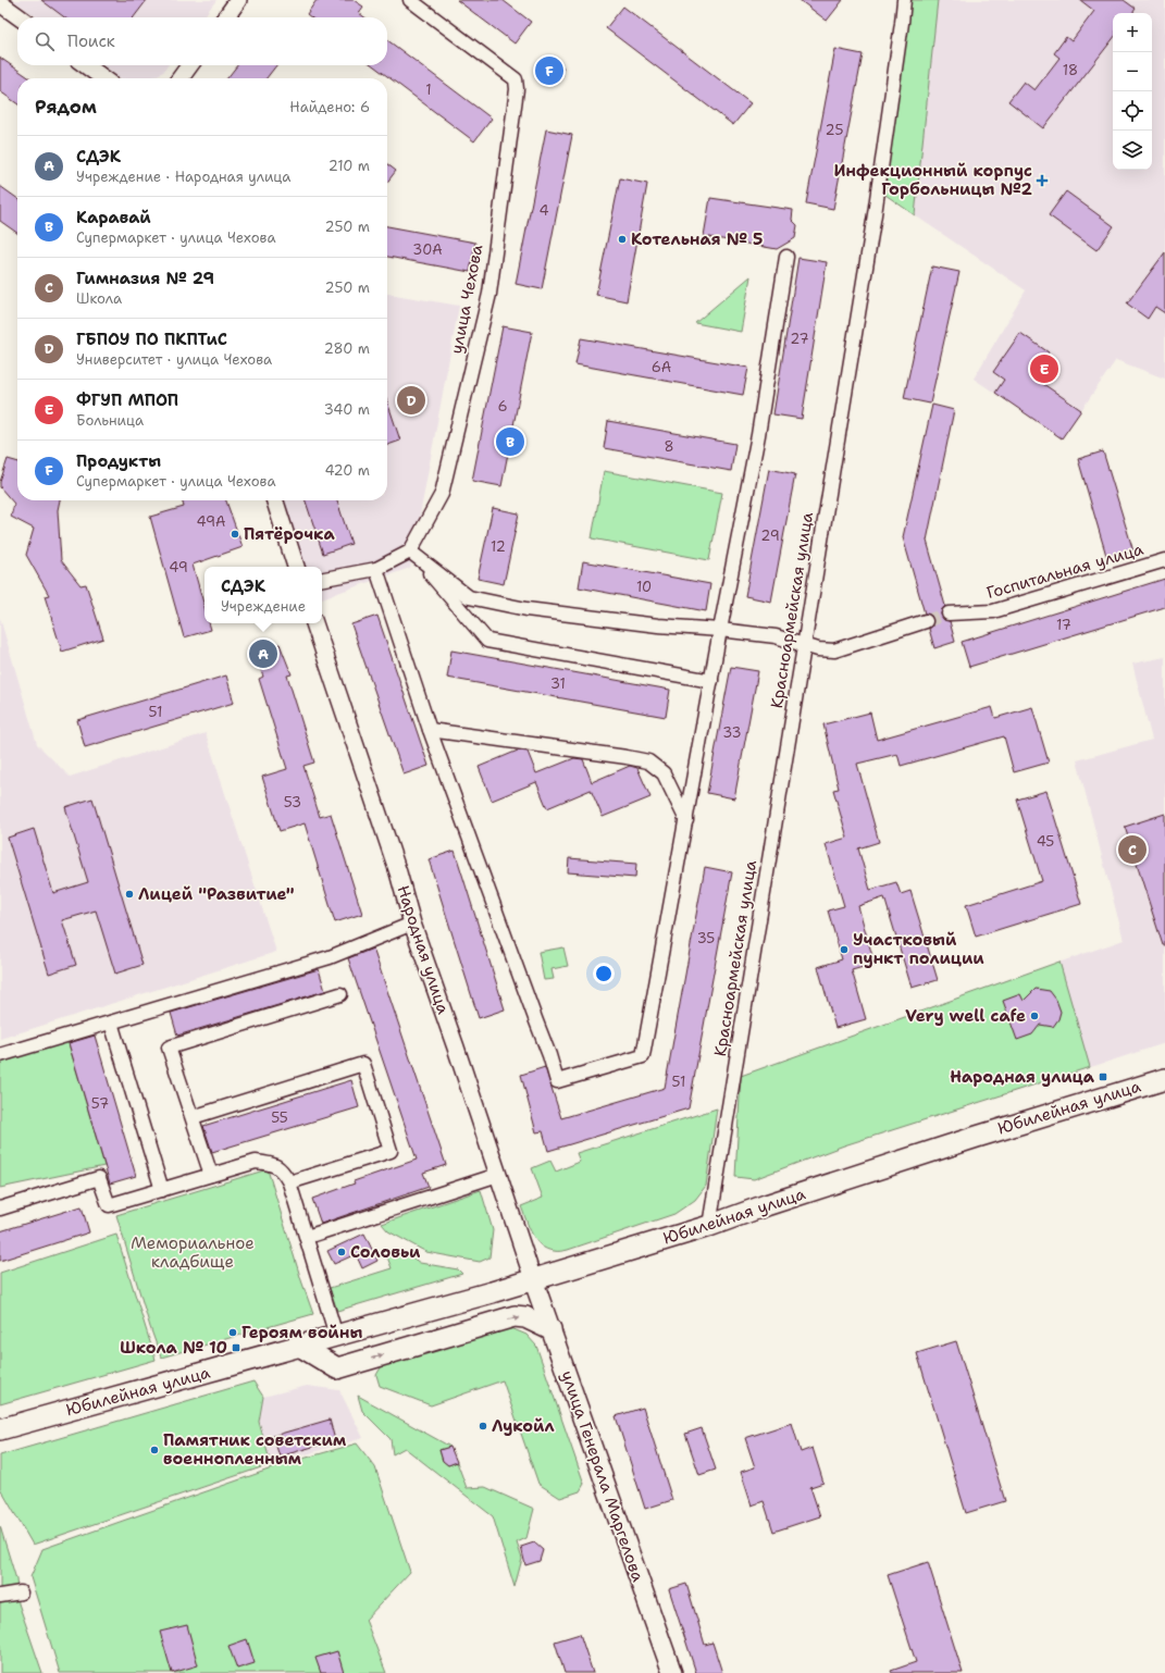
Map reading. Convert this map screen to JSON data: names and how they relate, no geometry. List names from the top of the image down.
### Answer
{
  "streets": {
    "main road": ["Юбилейная улица", "улица Генерала Маргелова"],
    "street": [
      "улица Чехова",
      "Госпитальная улица",
      "Красноармейская улица",
      "Народная улица"
    ]
  },
  "crossings": [
    ["Красноармейская улица", "Юбилейная улица"],
    ["Народная улица", "Юбилейная улица"],
    ["Народная улица", "улица Генерала Маргелова"],
    ["Юбилейная улица", "улица Генерала Маргелова"]
  ],
  "parks": ["Мемориальное кладбище"],
  "places": {
    "health": ["Инфекционный корпус Горбольницы №2"],
    "other": [
      "Котельная № 5",
      "Пятёрочка",
      "Лицей \"Развитие\"",
      "Участковый пункт полиции",
      "Very well cafe",
      "Соловьи",
      "Героям войны",
      "Лукойл",
      "Памятник советским военнопленным"
    ],
    "transit": ["Народная улица", "Школа № 10"]
  },
  "house_numbers": [
    "18",
    "1",
    "25",
    "4",
    "30А",
    "27",
    "6А",
    "6",
    "8",
    "49А",
    "29",
    "12",
    "49",
    "10",
    "17",
    "31",
    "51",
    "33",
    "53",
    "45",
    "35",
    "51",
    "57",
    "55"
  ],
  "page": {
    "map_buttons": ["+", "−"],
    "search": "Поиск",
    "pins": [
      "F",
      "E",
      "D",
      "B",
      "A",
      "C"
    ],
    "heading": ["Рядом", "Найдено: 6"],
    "list": [
      {
        "mark": "A",
        "name": "СДЭК",
        "note": "Учреждение · Народная улица",
        "value": "210 m"
      },
      {
        "mark": "B",
        "name": "Каравай",
        "note": "Супермаркет · улица Чехова",
        "value": "250 m"
      },
      {
        "mark": "C",
        "name": "Гимназия № 29",
        "note": "Школа",
        "value": "250 m"
      },
      {
        "mark": "D",
        "name": "ГБПОУ ПО ПКПТиС",
        "note": "Университет · улица Чехова",
        "value": "280 m"
      },
      {
        "mark": "E",
        "name": "ФГУП МПОП",
        "note": "Больница",
        "value": "340 m"
      },
      {
        "mark": "F",
        "name": "Продукты",
        "note": "Супермаркет · улица Чехова",
        "value": "420 m"
      }
    ],
    "popup": ["СДЭК", "Учреждение"]
  }
}
